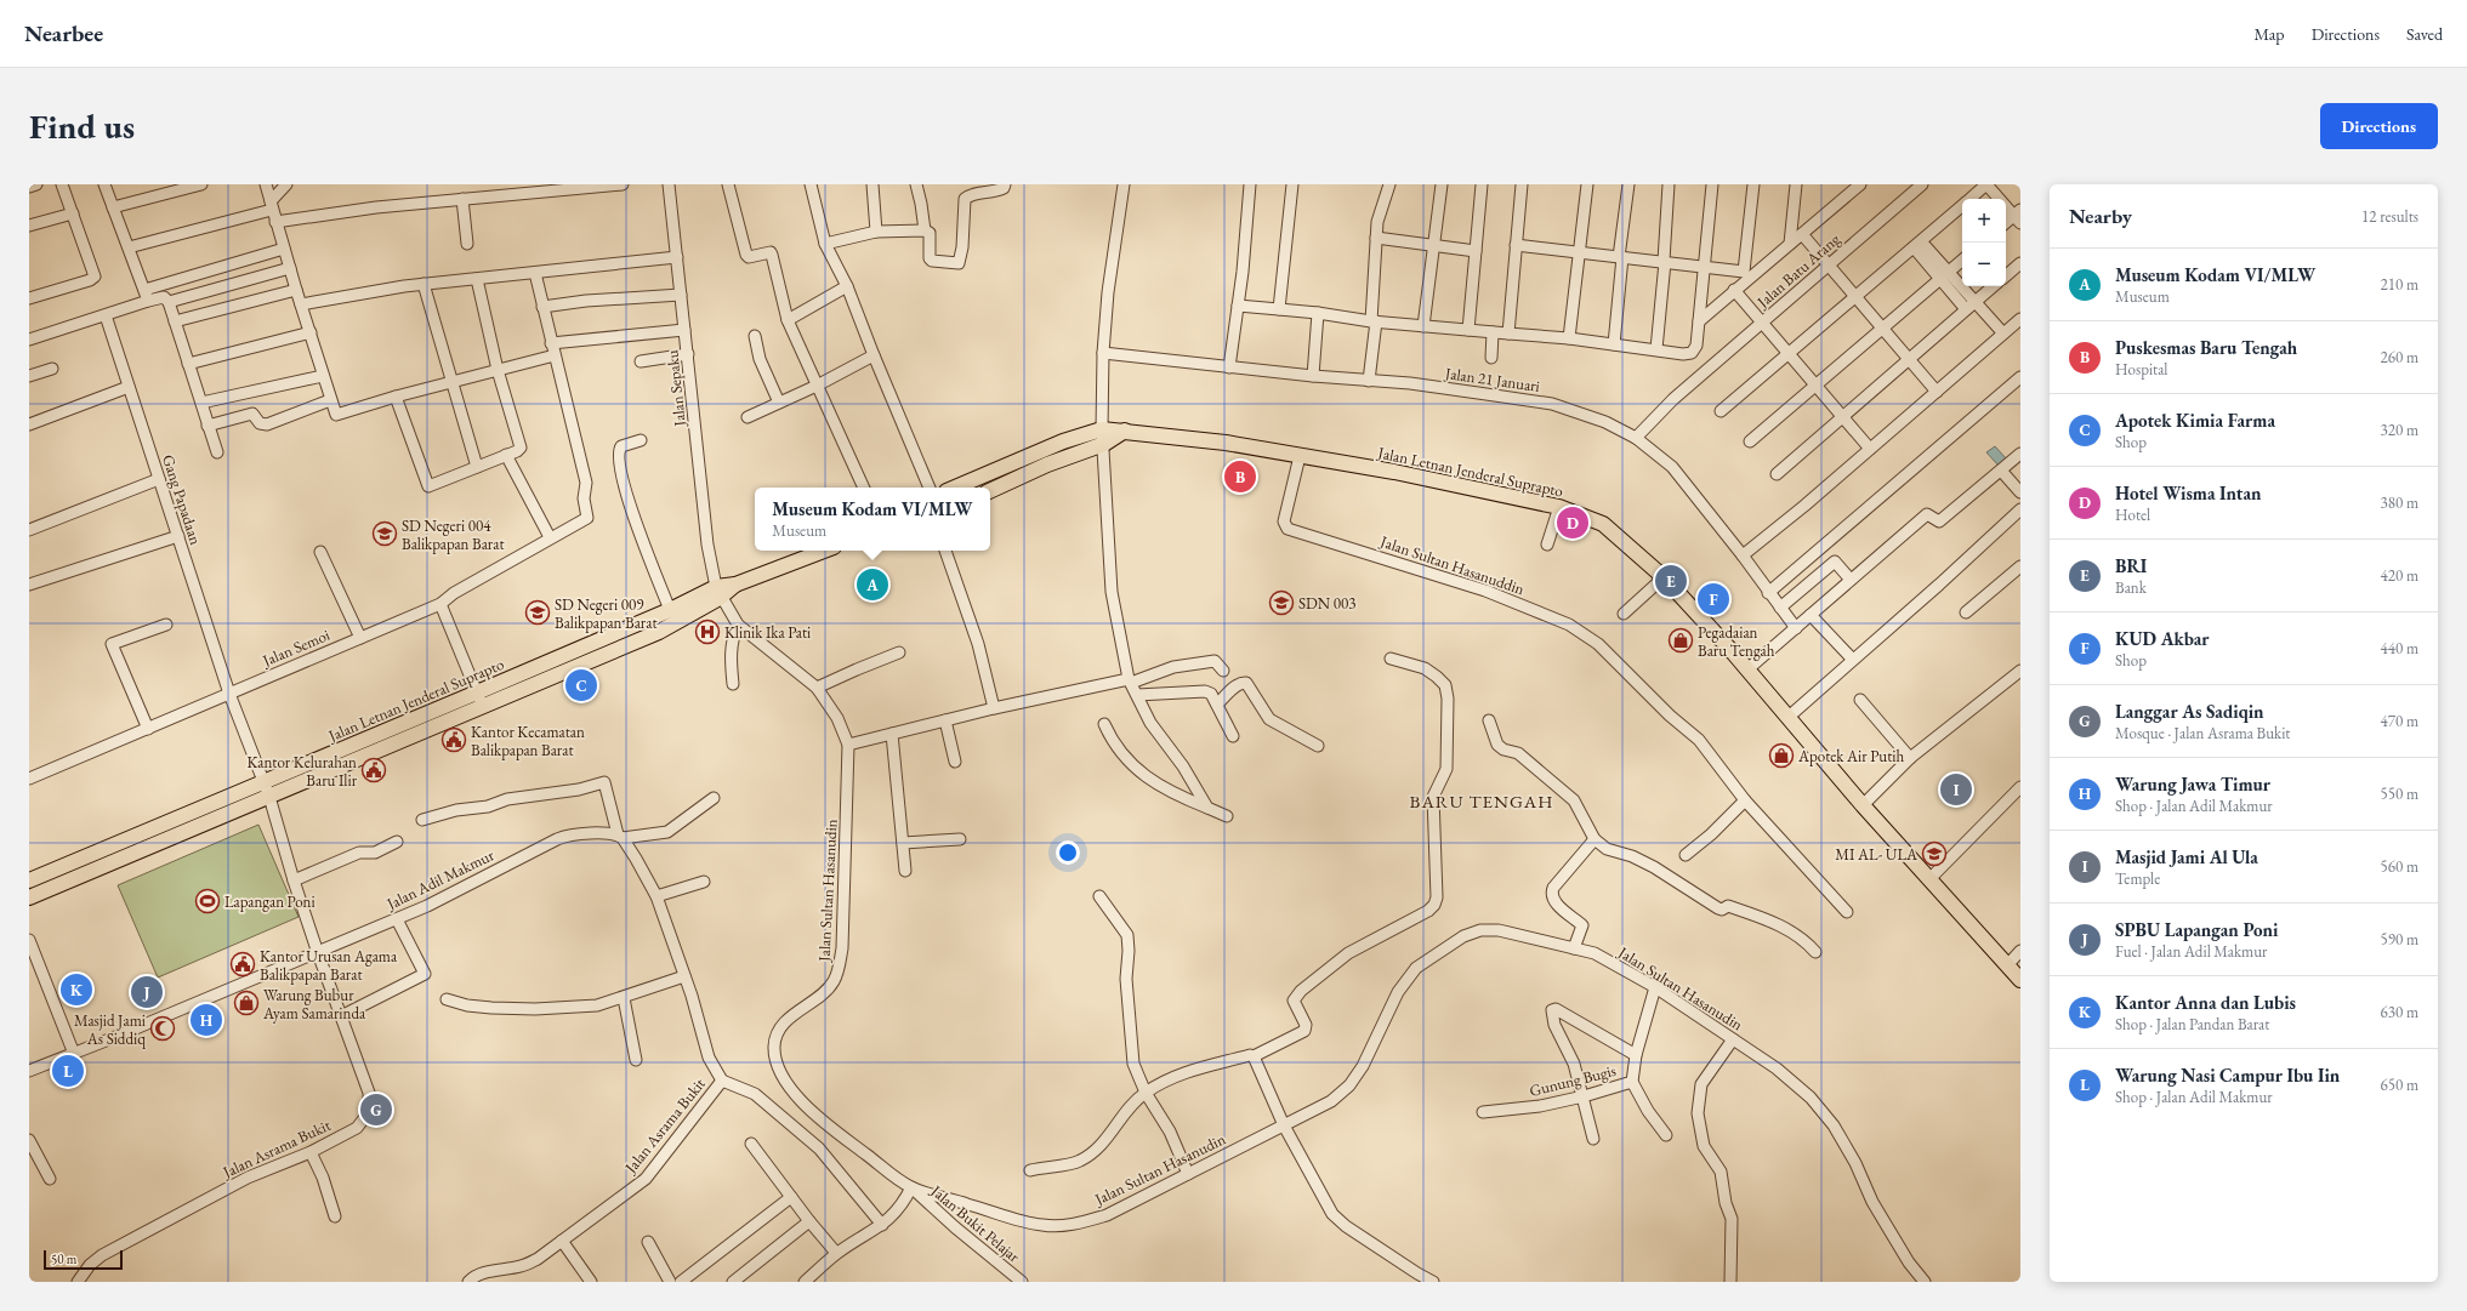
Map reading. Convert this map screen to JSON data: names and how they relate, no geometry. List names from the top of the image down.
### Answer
{
  "streets": {
    "main road": ["Jalan Letnan Jenderal Suprapto"],
    "street": [
      "Jalan Batu Arang",
      "Jalan 21 Januari",
      "Jalan Sepaku",
      "Gang Papadaan",
      "Jalan Sultan Hasanuddin",
      "Jalan Semoi",
      "Jalan Adil Makmur",
      "Jalan Sultan Hasanudin",
      "Gunung Bugis",
      "Jalan Asrama Bukit",
      "Jalan Bukit Pelajar"
    ]
  },
  "crossings": [
    ["Jalan Batu Arang", "Jalan 21 Januari"],
    ["Jalan Sepaku", "Jalan Letnan Jenderal Suprapto"],
    ["Jalan Sepaku", "Jalan Sultan Hasanudin"],
    ["Jalan Letnan Jenderal Suprapto", "Gang Papadaan"],
    ["Jalan Letnan Jenderal Suprapto", "Jalan Sultan Hasanuddin"],
    ["Jalan Letnan Jenderal Suprapto", "Jalan Sultan Hasanudin"],
    ["Jalan Letnan Jenderal Suprapto", "Jalan Asrama Bukit"],
    ["Gang Papadaan", "Jalan Semoi"],
    ["Gang Papadaan", "Jalan Asrama Bukit"],
    ["Jalan Adil Makmur", "Jalan Asrama Bukit"],
    ["Jalan Sultan Hasanudin", "Gunung Bugis"],
    ["Jalan Sultan Hasanudin", "Jalan Bukit Pelajar"]
  ],
  "districts": ["BARU TENGAH"],
  "places": {
    "school or university": [
      "SD Negeri 004 Balikpapan Barat",
      "SDN 003",
      "SD Negeri 009 Balikpapan Barat",
      "MI AL- ULA"
    ],
    "hospital": ["Klinik Ika Pati"],
    "shop": ["Pegadaian Baru Tengah", "Apotek Air Putih", "Warung Bubur Ayam Samarinda"],
    "public building": ["Kantor Kecamatan Balikpapan Barat", "Kantor Kelurahan Baru Ilir", "Kantor Urusan Agama Balikpapan Barat"],
    "sports": ["Lapangan Poni"],
    "mosque": ["Masjid Jami As Siddiq"]
  },
  "scale_bar": "50 m",
  "page": {
    "header": "Nearbee",
    "nav": ["Map", "Directions", "Saved"],
    "buttons": "Directions",
    "title": "Find us",
    "heading": ["Nearby", "12 results"],
    "map_buttons": ["+", "−"],
    "list": [
      {
        "mark": "A",
        "name": "Museum Kodam VI/MLW",
        "note": "Museum",
        "value": "210 m"
      },
      {
        "mark": "B",
        "name": "Puskesmas Baru Tengah",
        "note": "Hospital",
        "value": "260 m"
      },
      {
        "mark": "C",
        "name": "Apotek Kimia Farma",
        "note": "Shop",
        "value": "320 m"
      },
      {
        "mark": "D",
        "name": "Hotel Wisma Intan",
        "note": "Hotel",
        "value": "380 m"
      },
      {
        "mark": "E",
        "name": "BRI",
        "note": "Bank",
        "value": "420 m"
      },
      {
        "mark": "F",
        "name": "KUD Akbar",
        "note": "Shop",
        "value": "440 m"
      },
      {
        "mark": "G",
        "name": "Langgar As Sadiqin",
        "note": "Mosque · Jalan Asrama Bukit",
        "value": "470 m"
      },
      {
        "mark": "H",
        "name": "Warung Jawa Timur",
        "note": "Shop · Jalan Adil Makmur",
        "value": "550 m"
      },
      {
        "mark": "I",
        "name": "Masjid Jami Al Ula",
        "note": "Temple",
        "value": "560 m"
      },
      {
        "mark": "J",
        "name": "SPBU Lapangan Poni",
        "note": "Fuel · Jalan Adil Makmur",
        "value": "590 m"
      },
      {
        "mark": "K",
        "name": "Kantor Anna dan Lubis",
        "note": "Shop · Jalan Pandan Barat",
        "value": "630 m"
      },
      {
        "mark": "L",
        "name": "Warung Nasi Campur Ibu Iin",
        "note": "Shop · Jalan Adil Makmur",
        "value": "650 m"
      }
    ],
    "pins": [
      "B",
      "D",
      "E",
      "A",
      "F",
      "C",
      "I",
      "K",
      "J",
      "H",
      "L",
      "G"
    ],
    "popup": ["Museum Kodam VI/MLW", "Museum"],
    "scale": "50 m"
  }
}
